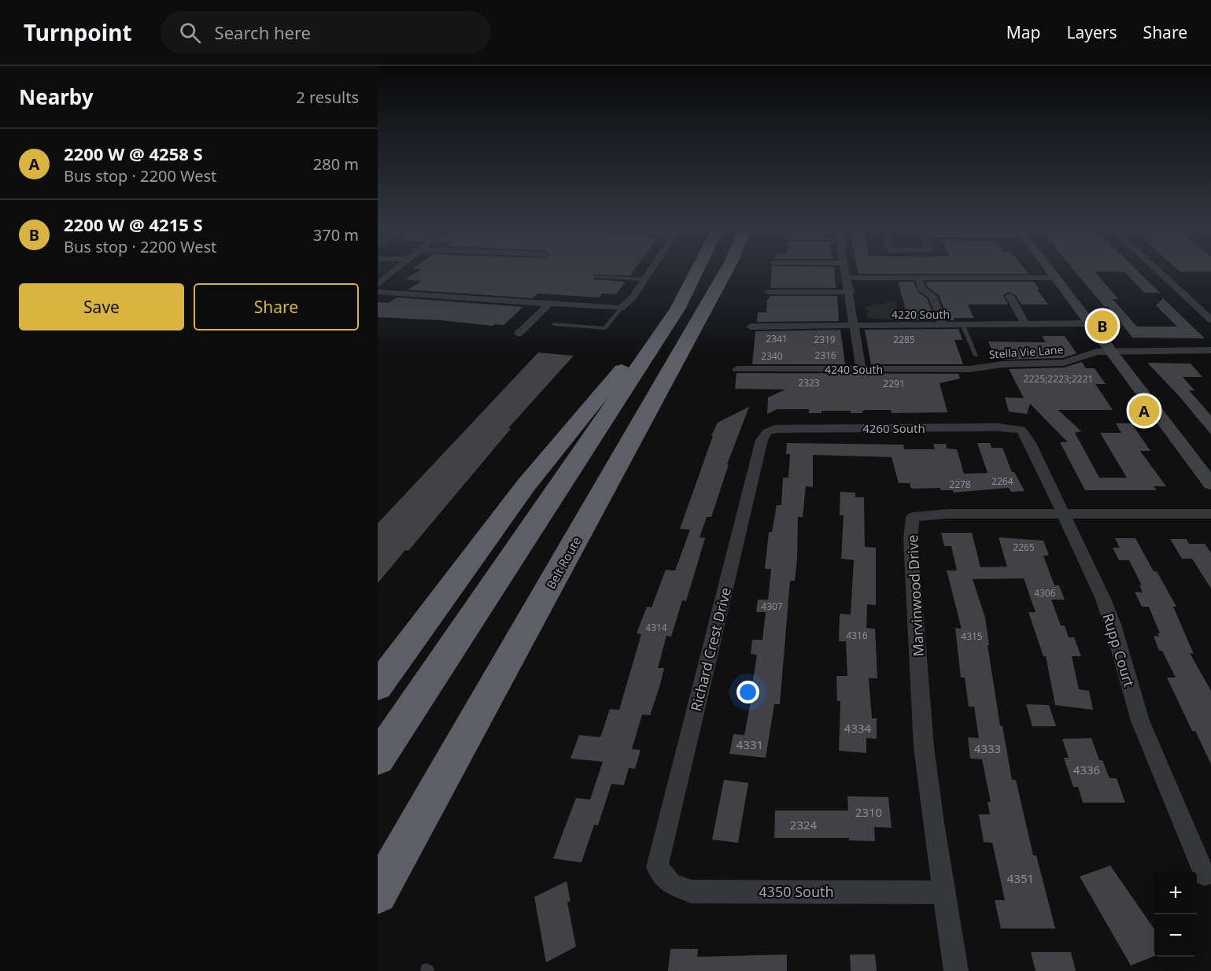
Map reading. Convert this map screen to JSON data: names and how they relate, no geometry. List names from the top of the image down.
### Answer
{
  "streets": {
    "highway": ["Belt Route"],
    "street": [
      "4220 South",
      "Stella Vie Lane",
      "4240 South",
      "4260 South",
      "Marvinwood Drive",
      "Richard Crest Drive",
      "Rupp Court",
      "4350 South"
    ]
  },
  "crossings": [
    ["Stella Vie Lane", "4240 South"],
    ["4260 South", "Richard Crest Drive"],
    ["4260 South", "Rupp Court"],
    ["Marvinwood Drive", "Rupp Court"],
    ["Marvinwood Drive", "4350 South"],
    ["Richard Crest Drive", "4350 South"]
  ],
  "house_numbers": [
    "2341",
    "2319",
    "2285",
    "2316",
    "2340",
    "2225;2223;2221",
    "2323",
    "2291",
    "2264",
    "2278",
    "2265",
    "4306",
    "4307",
    "4314",
    "4316",
    "4315",
    "4334",
    "4331",
    "4333",
    "4336",
    "2310",
    "2324",
    "4351"
  ],
  "page": {
    "header": "Turnpoint",
    "search": "Search here",
    "nav": ["Map", "Layers", "Share"],
    "heading": ["Nearby", "2 results"],
    "list": [
      {
        "mark": "A",
        "name": "2200 W @ 4258 S",
        "note": "Bus stop · 2200 West",
        "value": "280 m"
      },
      {
        "mark": "B",
        "name": "2200 W @ 4215 S",
        "note": "Bus stop · 2200 West",
        "value": "370 m"
      }
    ],
    "buttons": ["Save", "Share"],
    "pins": ["B", "A"],
    "map_buttons": ["+", "−"]
  }
}
